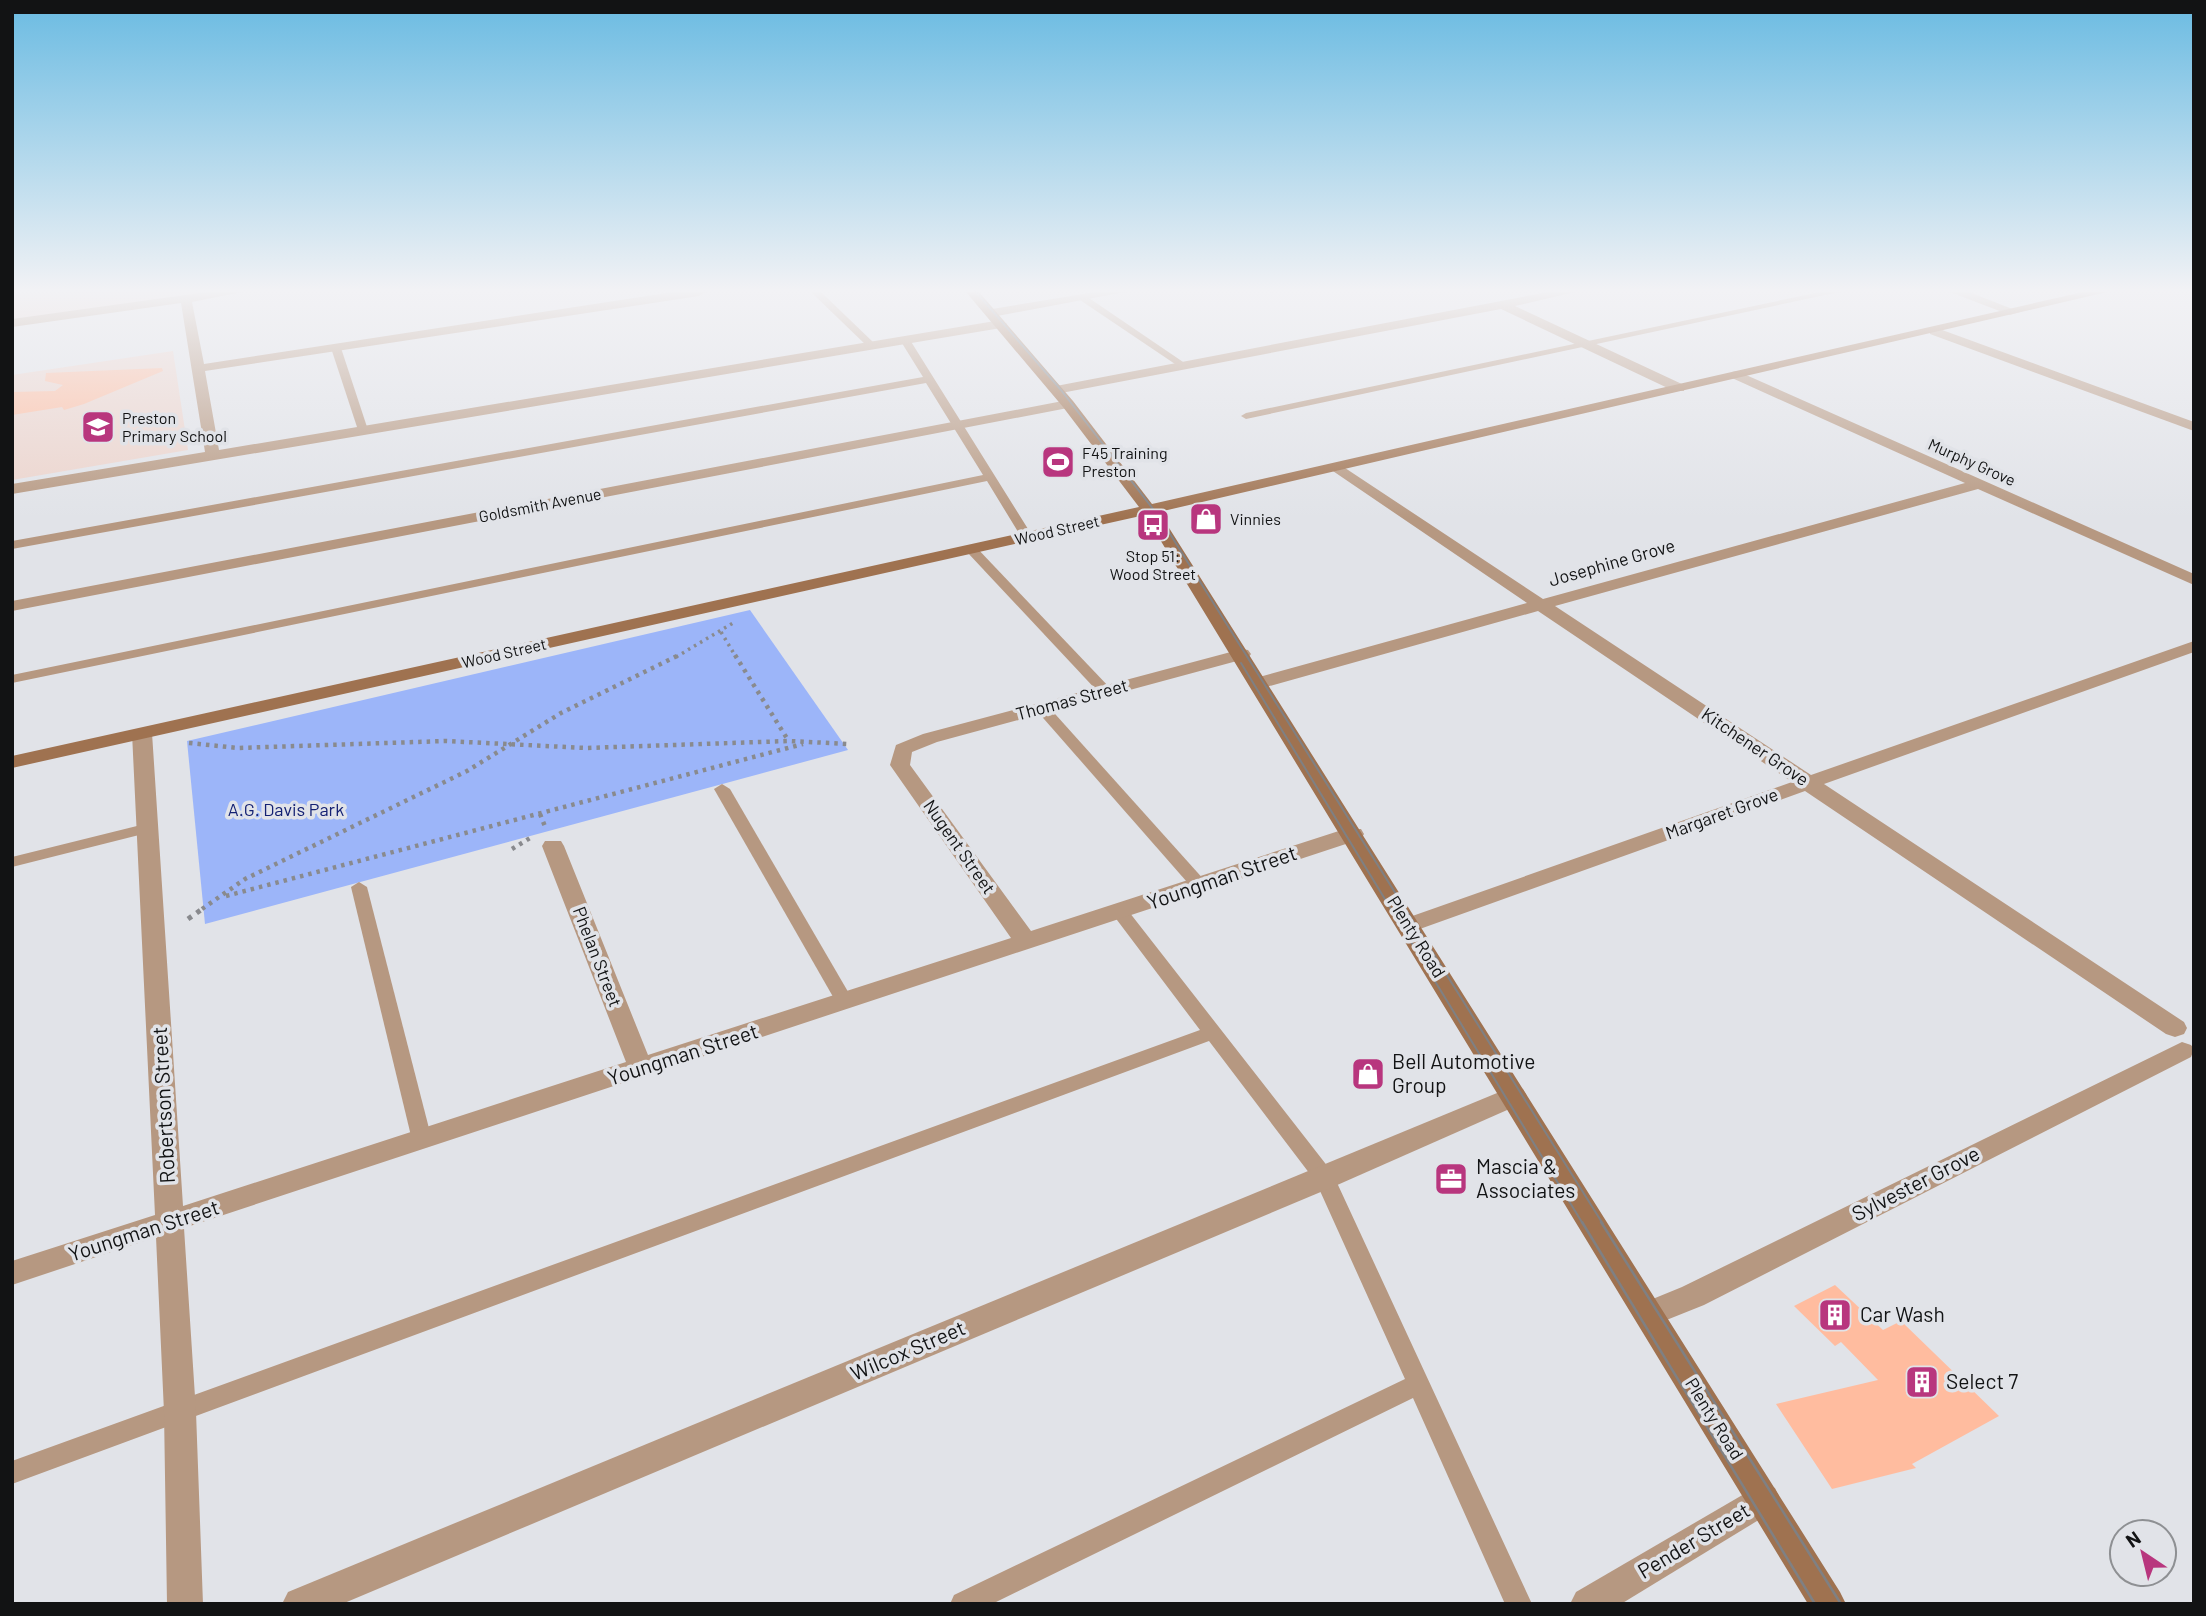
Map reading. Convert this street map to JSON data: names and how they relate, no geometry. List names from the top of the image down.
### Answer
{
  "streets": {
    "street": [
      "Murphy Grove",
      "Goldsmith Avenue",
      "Wood Street",
      "Josephine Grove",
      "Thomas Street",
      "Kitchener Grove",
      "Margaret Grove",
      "Nugent Street",
      "Youngman Street",
      "Plenty Road",
      "Phelan Street",
      "Robertson Street",
      "Sylvester Grove",
      "Wilcox Street",
      "Pender Street"
    ]
  },
  "crossings": [
    ["Murphy Grove", "Wood Street"],
    ["Murphy Grove", "Josephine Grove"],
    ["Goldsmith Avenue", "Plenty Road"],
    ["Wood Street", "Kitchener Grove"],
    ["Wood Street", "Plenty Road"],
    ["Wood Street", "Robertson Street"],
    ["Josephine Grove", "Kitchener Grove"],
    ["Josephine Grove", "Plenty Road"],
    ["Thomas Street", "Nugent Street"],
    ["Thomas Street", "Plenty Road"],
    ["Kitchener Grove", "Margaret Grove"],
    ["Kitchener Grove", "Sylvester Grove"],
    ["Margaret Grove", "Plenty Road"],
    ["Nugent Street", "Youngman Street"],
    ["Youngman Street", "Plenty Road"],
    ["Youngman Street", "Phelan Street"],
    ["Youngman Street", "Robertson Street"],
    ["Plenty Road", "Sylvester Grove"],
    ["Plenty Road", "Wilcox Street"],
    ["Plenty Road", "Pender Street"]
  ],
  "parks": ["A.G. Davis Park"],
  "places": {
    "school or university": ["Preston Primary School"],
    "sports": ["F45 Training Preston"],
    "shop": ["Vinnies", "Bell Automotive Group"],
    "bus stop": ["Stop 51: Wood Street"],
    "office": ["Mascia & Associates"],
    "building": ["Car Wash", "Select 7"]
  },
  "north": "top left"
}
